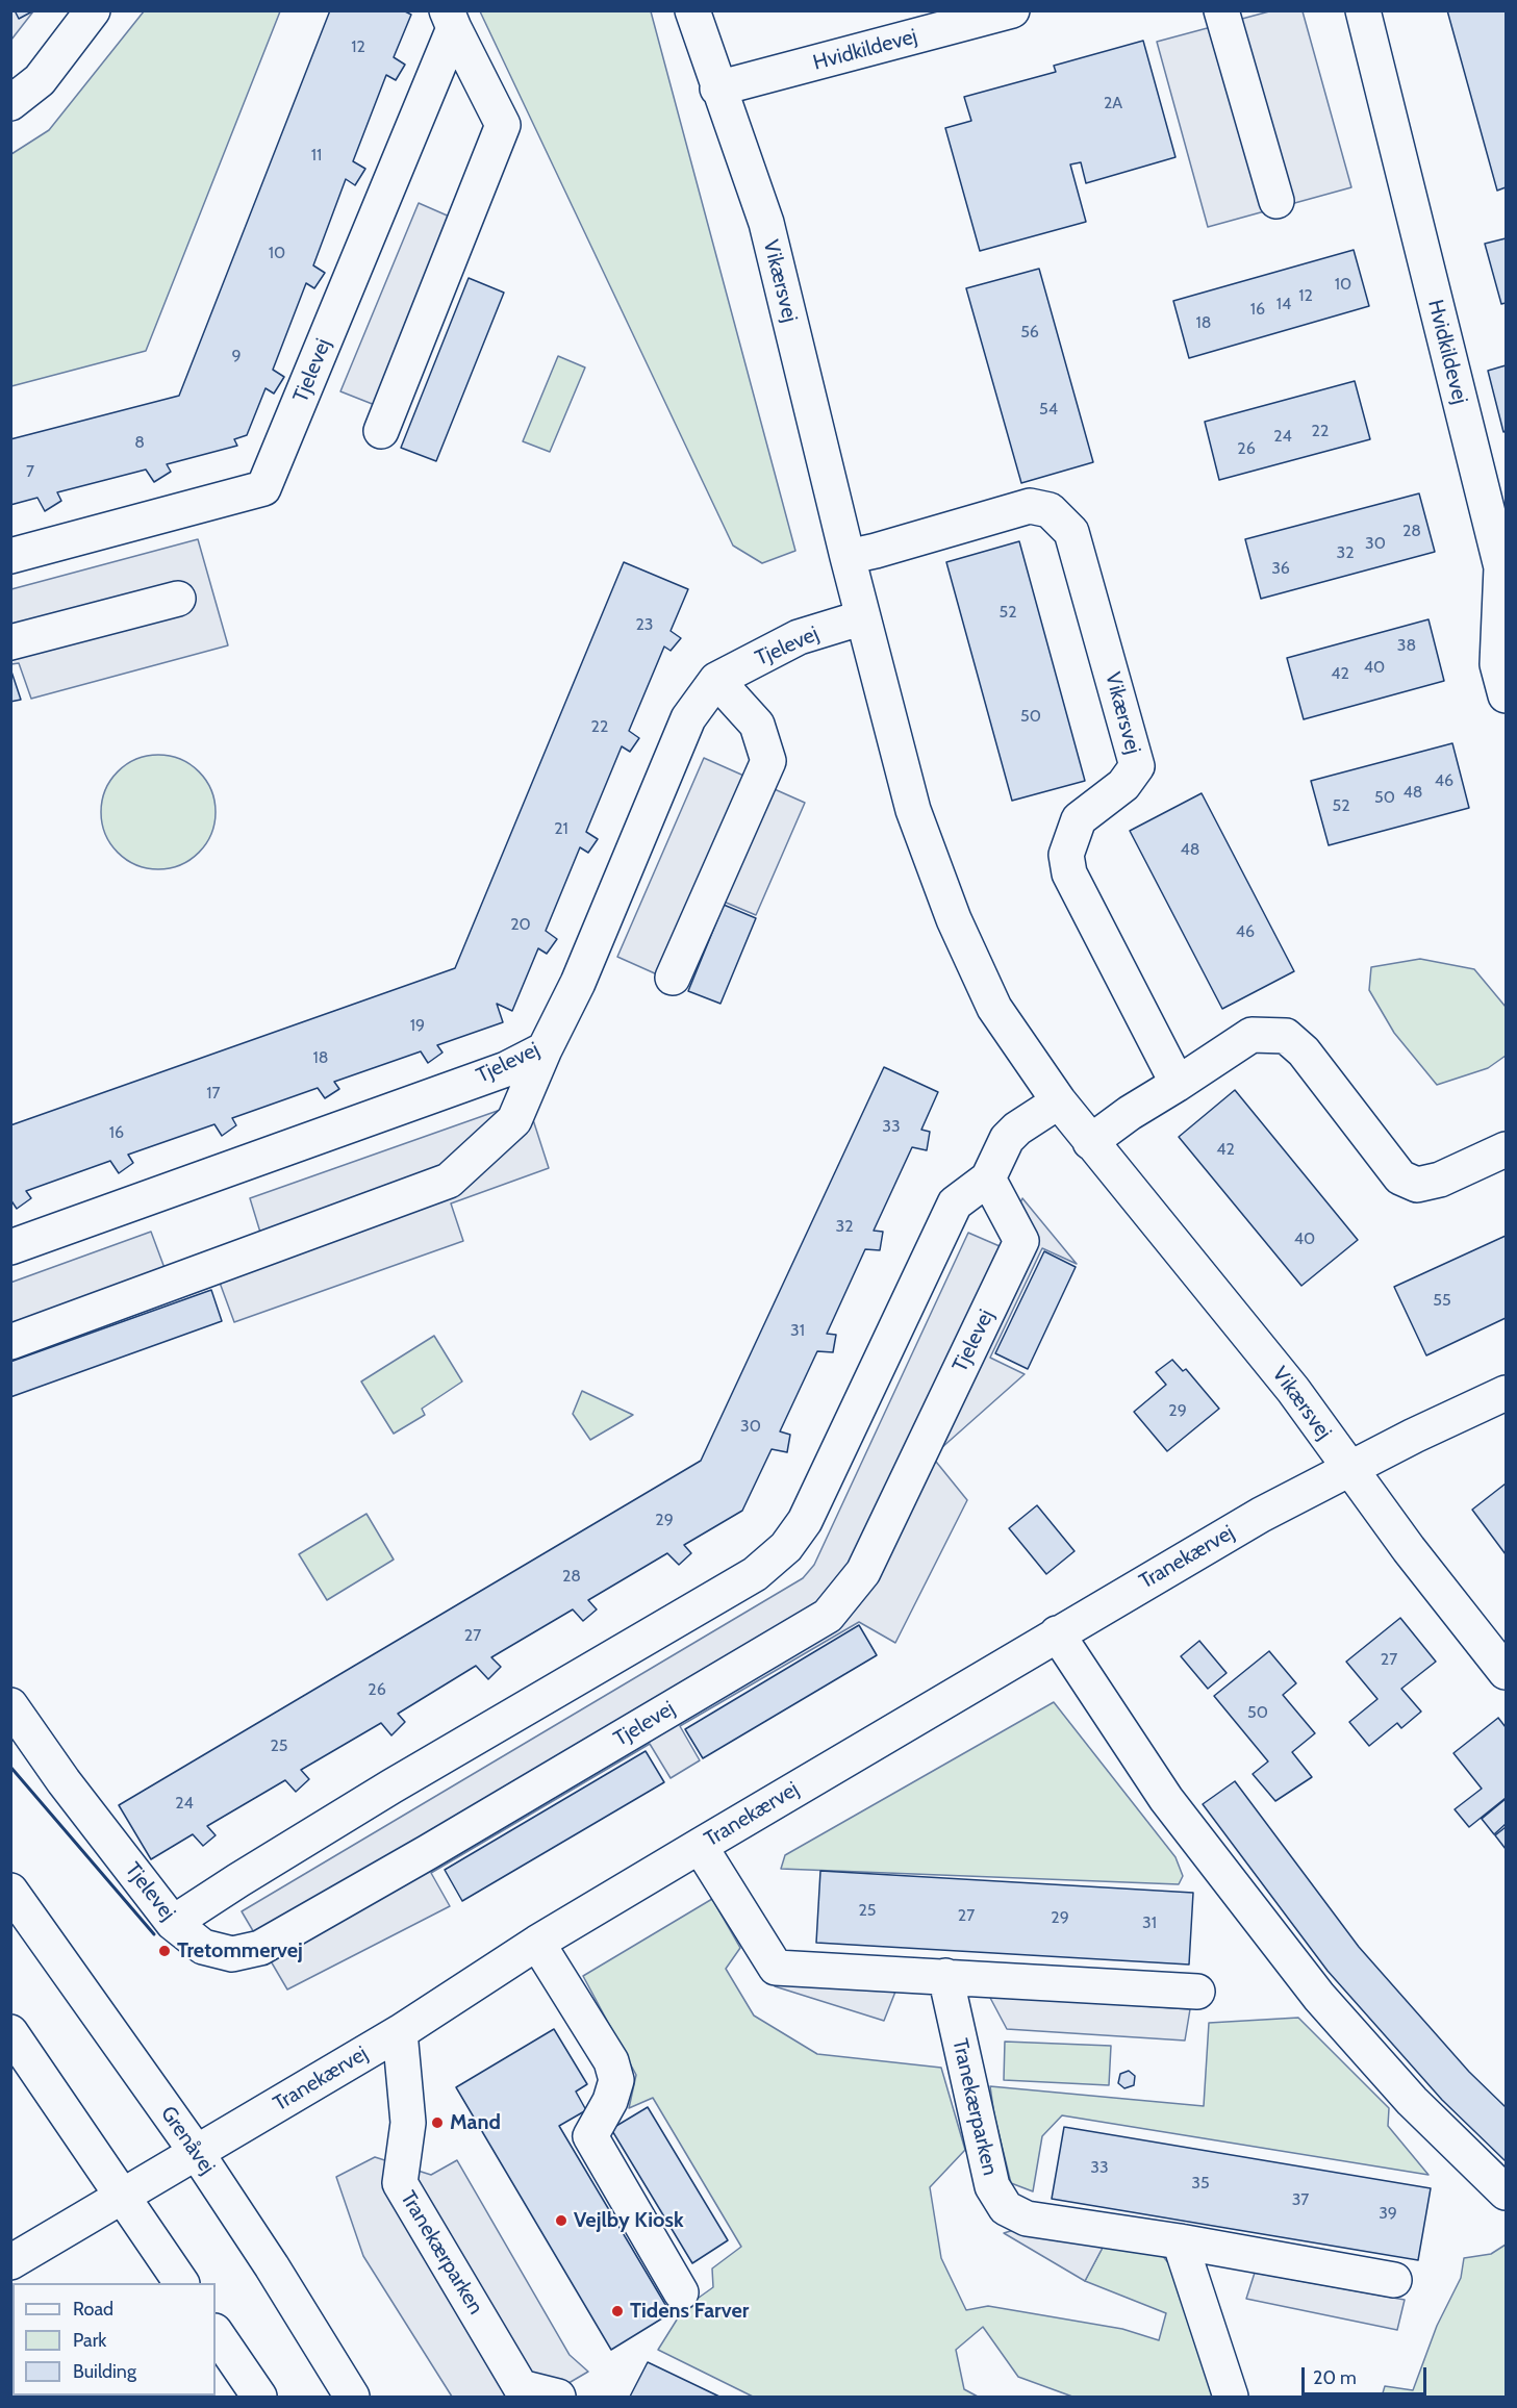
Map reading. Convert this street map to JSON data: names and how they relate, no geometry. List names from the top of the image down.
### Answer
{
  "streets": {
    "street": [
      "Hvidkildevej",
      "Vikærsvej",
      "Tjelevej",
      "Tranekærvej",
      "Tranekærparken",
      "Grenåvej"
    ]
  },
  "crossings": [
    ["Hvidkildevej", "Vikærsvej"],
    ["Vikærsvej", "Tjelevej"],
    ["Vikærsvej", "Tranekærvej"],
    ["Tranekærvej", "Tranekærparken"],
    ["Tranekærvej", "Grenåvej"]
  ],
  "places": [
    "Tretommervej",
    "Mand",
    "Vejlby Kiosk",
    "Tidens Farver"
  ],
  "house_numbers": [
    "12",
    "2A",
    "11",
    "10",
    "10",
    "12",
    "14",
    "16",
    "18",
    "56",
    "9",
    "54",
    "22",
    "24",
    "8",
    "26",
    "7",
    "28",
    "30",
    "32",
    "36",
    "52",
    "23",
    "38",
    "40",
    "42",
    "50",
    "22",
    "46",
    "48",
    "50",
    "52",
    "21",
    "48",
    "20",
    "46",
    "19",
    "18",
    "17",
    "33",
    "16",
    "42",
    "32",
    "40",
    "55",
    "31",
    "29",
    "30",
    "29",
    "28",
    "27",
    "27",
    "26",
    "50",
    "25",
    "24",
    "25",
    "27",
    "29",
    "31",
    "33",
    "35",
    "37",
    "39"
  ],
  "legend": ["Road", "Park", "Building"],
  "scale_bar": "20 m"
}
